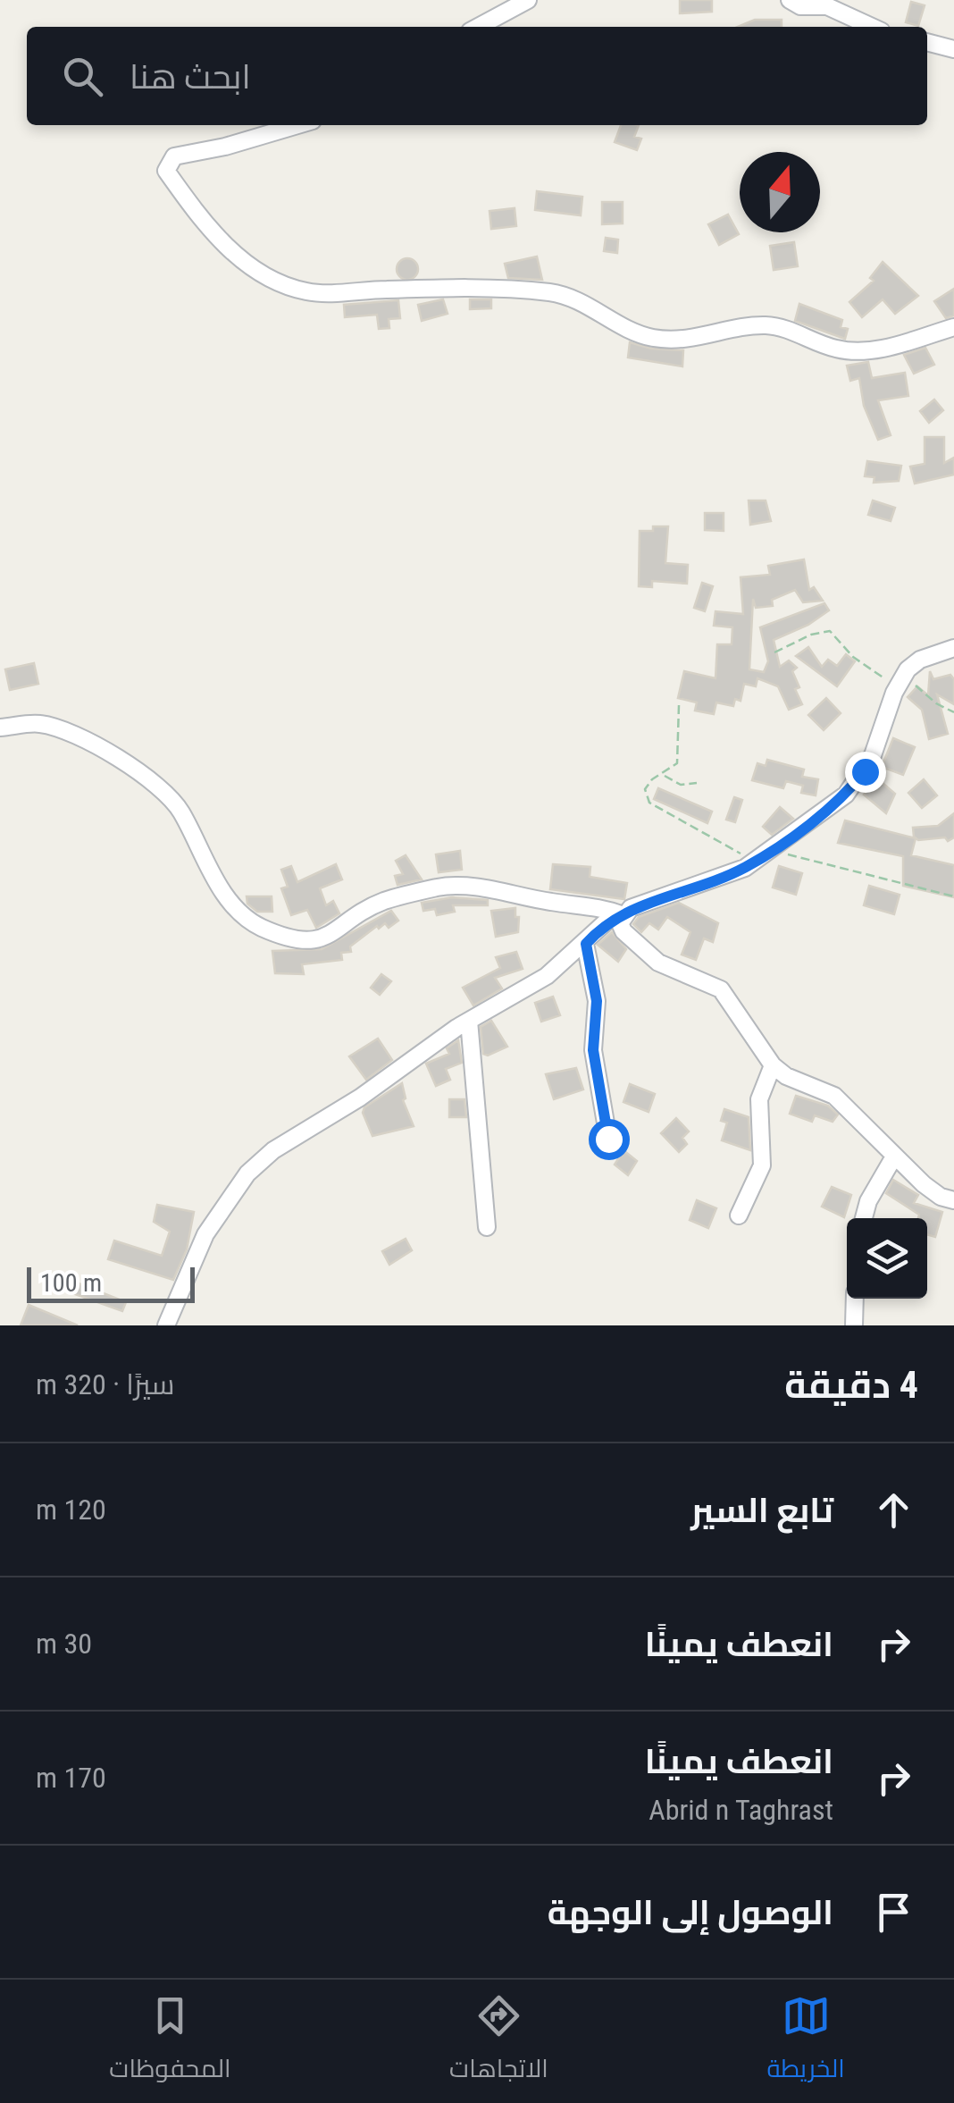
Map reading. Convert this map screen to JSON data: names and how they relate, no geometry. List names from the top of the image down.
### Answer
{
  "scale_bar": "100 m",
  "north": "top",
  "page": {
    "search": "ابحث هنا",
    "scale": "100 m",
    "heading": ["4 دقيقة", "سيرًا · 320 m"],
    "list": [
      ["تابع السير", "120 m"],
      ["انعطف يمينًا", "30 m"],
      ["انعطف يمينًا", "Abrid n Taghrast", "170 m"],
      "الوصول إلى الوجهة"
    ],
    "nav": ["الخريطة", "الاتجاهات", "المحفوظات"]
  }
}
